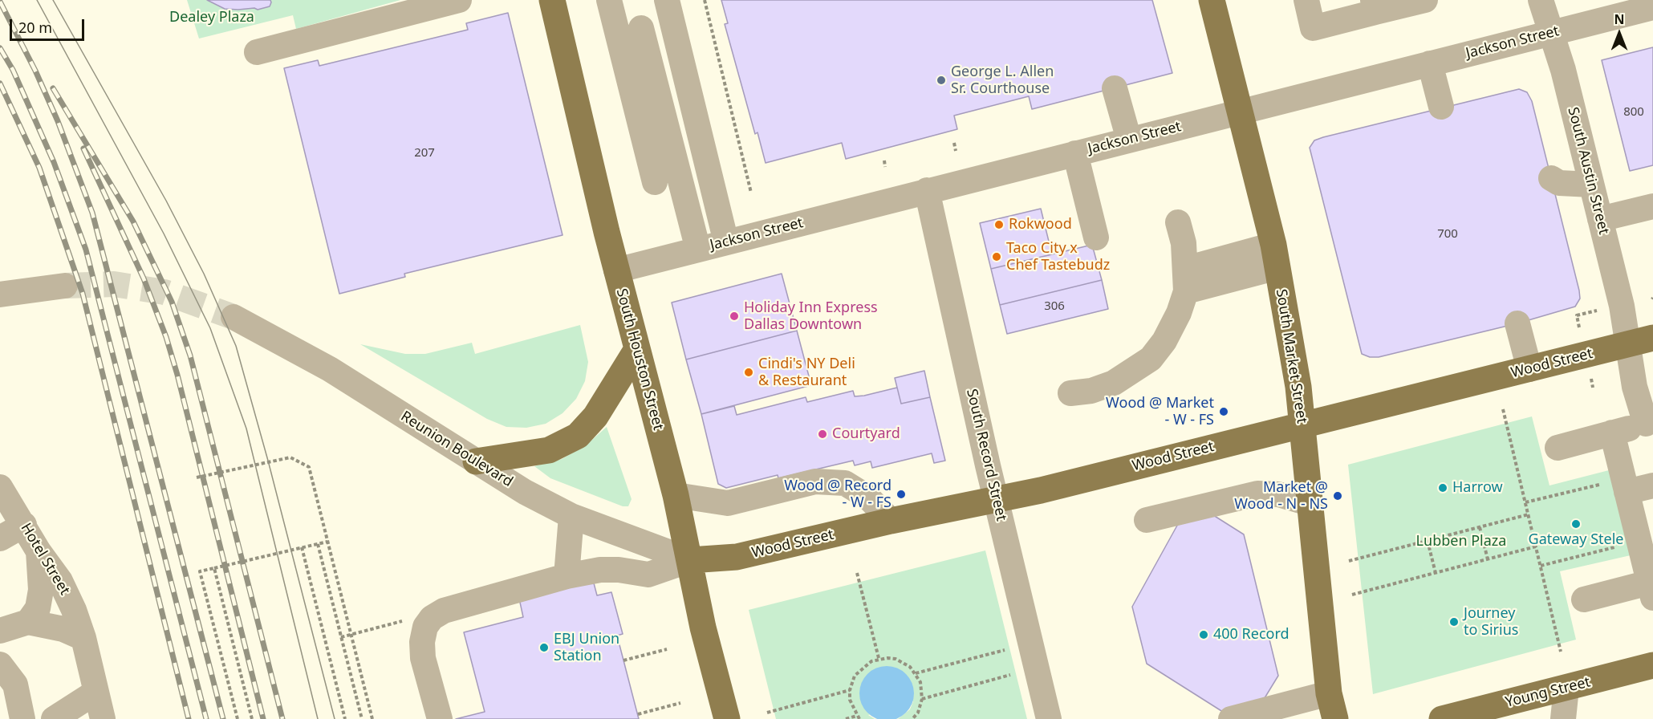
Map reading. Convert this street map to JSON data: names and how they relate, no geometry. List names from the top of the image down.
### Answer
{
  "streets": {
    "main road": [
      "South Market Street",
      "South Houston Street",
      "Wood Street",
      "Young Street"
    ],
    "street": [
      "Jackson Street",
      "South Austin Street",
      "Reunion Boulevard",
      "South Record Street",
      "Hotel Street"
    ]
  },
  "crossings": [
    ["Jackson Street", "South Austin Street"],
    ["Jackson Street", "South Market Street"],
    ["Jackson Street", "South Houston Street"],
    ["Jackson Street", "South Record Street"],
    ["South Austin Street", "Wood Street"],
    ["South Market Street", "Wood Street"],
    ["South Houston Street", "Wood Street"],
    ["South Houston Street", "Reunion Boulevard"],
    ["Wood Street", "Reunion Boulevard"],
    ["Wood Street", "South Record Street"]
  ],
  "parks": ["Dealey Plaza", "Lubben Plaza"],
  "places": [
    "George L. Allen Sr. Courthouse",
    "Rokwood",
    "Taco City x Chef Tastebudz",
    "Holiday Inn Express Dallas Downtown",
    "Cindi's NY Deli & Restaurant",
    "Wood @ Market - W - FS",
    "Courtyard",
    "Harrow",
    "Wood @ Record - W - FS",
    "Market @ Wood - N - NS",
    "Gateway Stele",
    "Journey to Sirius",
    "400 Record",
    "EBJ Union Station"
  ],
  "house_numbers": [
    "800",
    "207",
    "700",
    "306"
  ],
  "scale_bar": "20 m",
  "north": "top"
}
